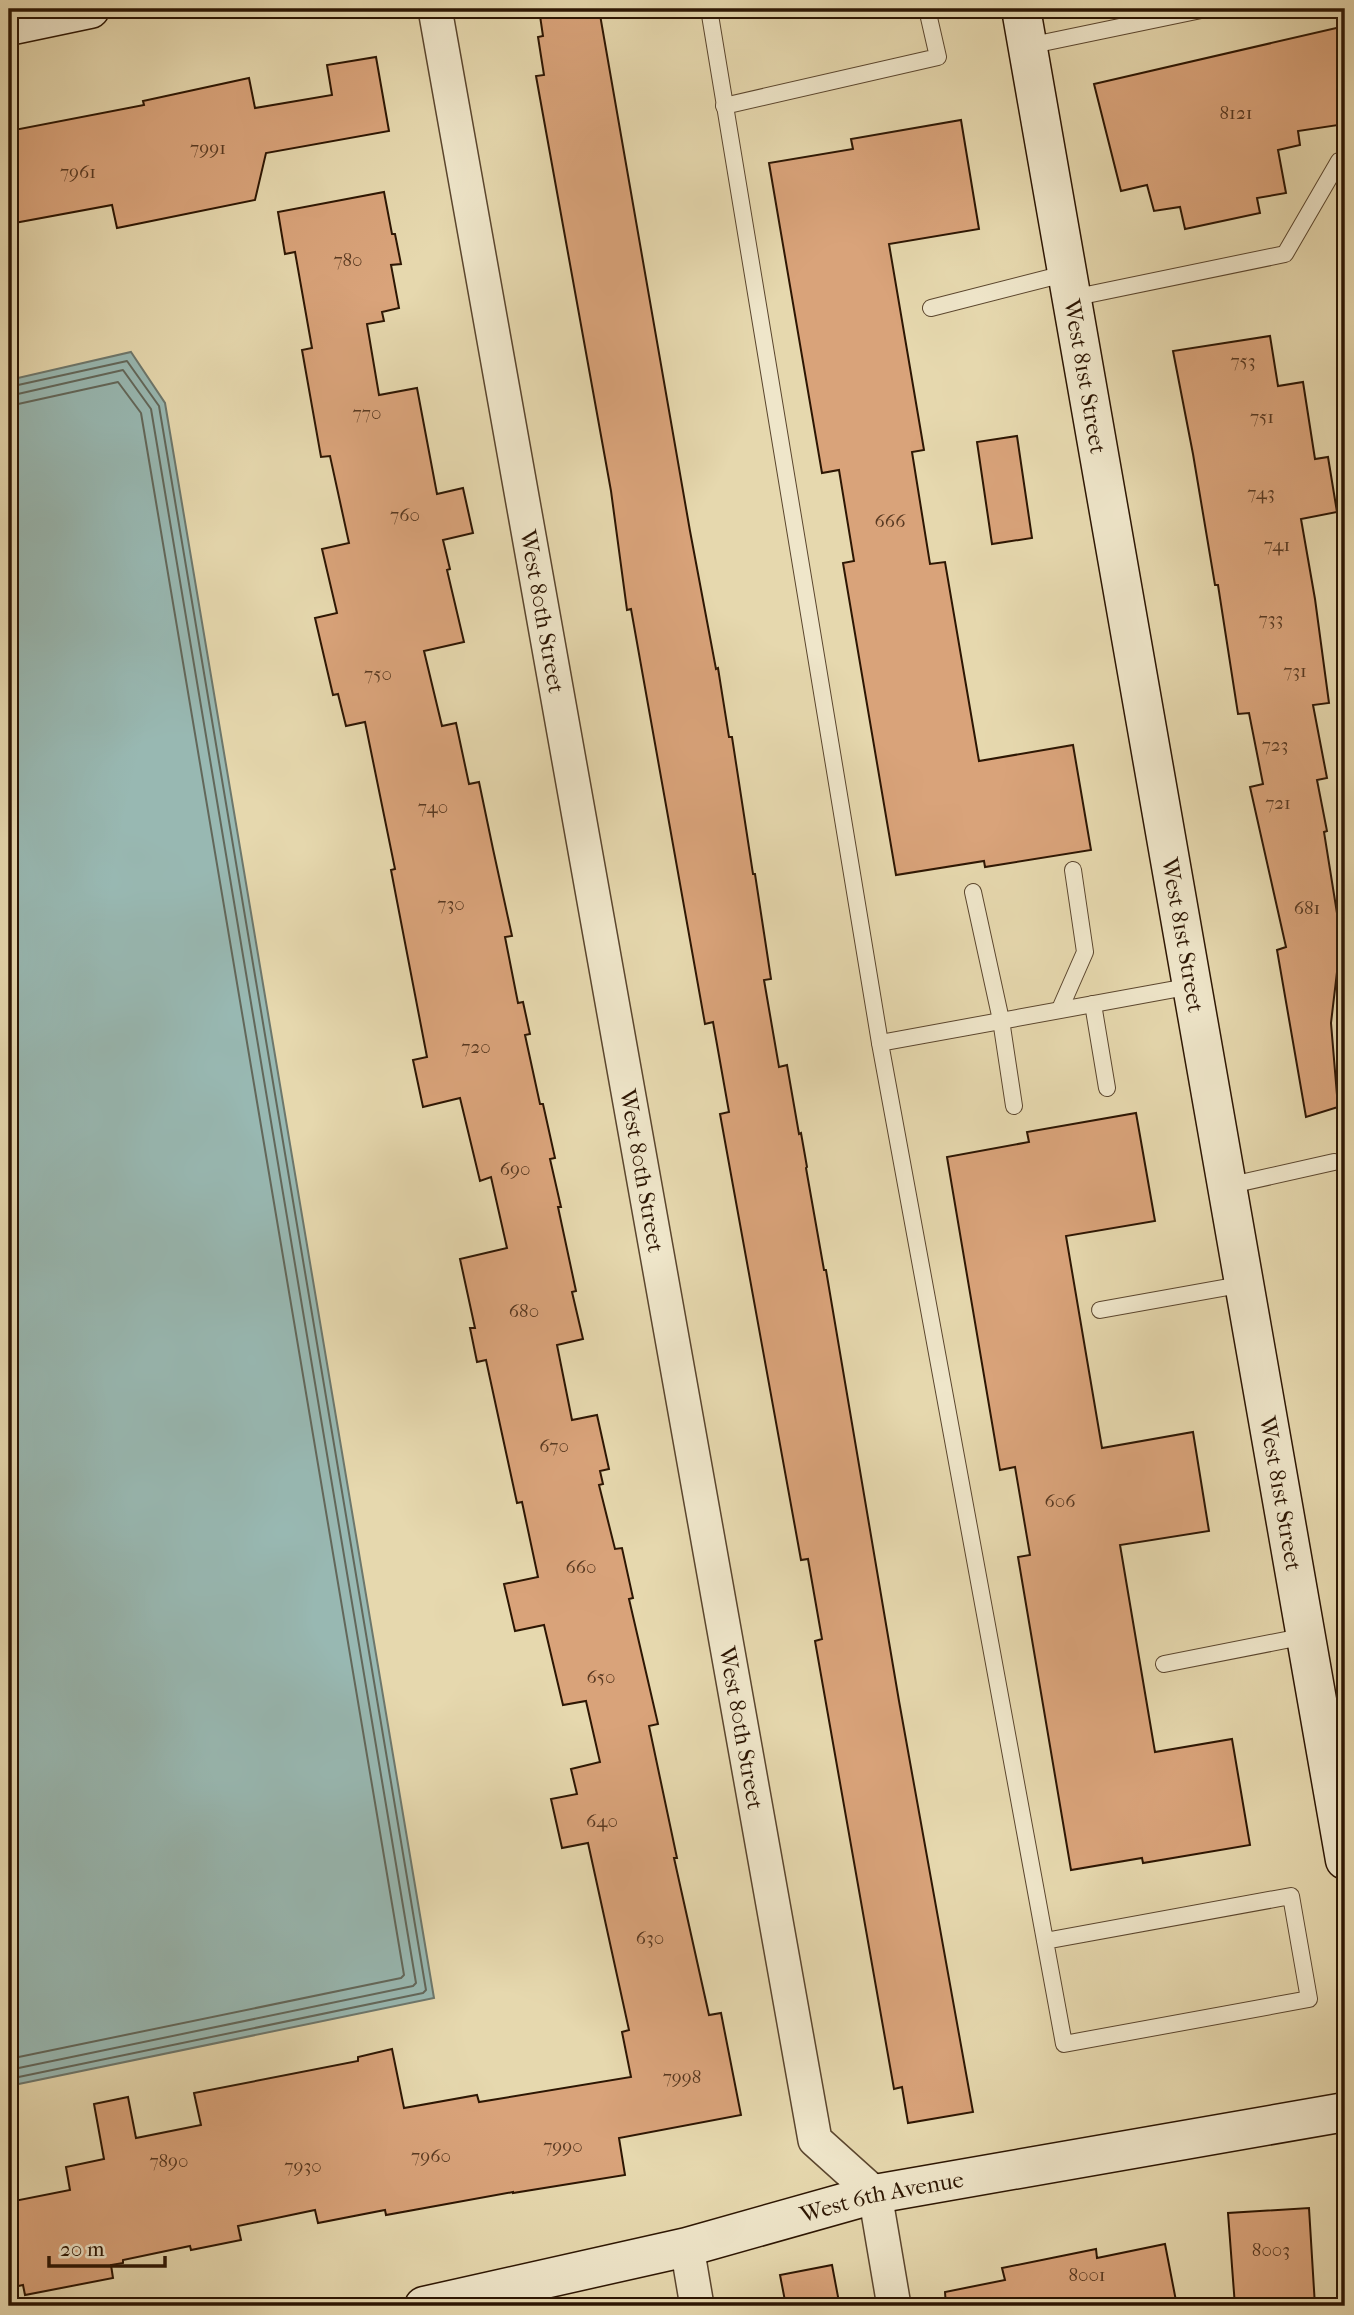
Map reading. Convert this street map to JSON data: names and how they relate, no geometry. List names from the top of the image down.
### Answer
{
  "streets": {
    "street": ["West 81st Street", "West 80th Street", "West 6th Avenue"]
  },
  "crossings": [
    ["West 80th Street", "West 6th Avenue"]
  ],
  "house_numbers": [
    "8121",
    "7991",
    "7961",
    "780",
    "753",
    "770",
    "751",
    "743",
    "760",
    "666",
    "741",
    "733",
    "731",
    "750",
    "723",
    "721",
    "740",
    "730",
    "681",
    "720",
    "690",
    "680",
    "670",
    "606",
    "660",
    "650",
    "640",
    "630",
    "7998",
    "7990",
    "7960",
    "7890",
    "7930",
    "8003",
    "8001"
  ],
  "scale_bar": "20 m"
}
